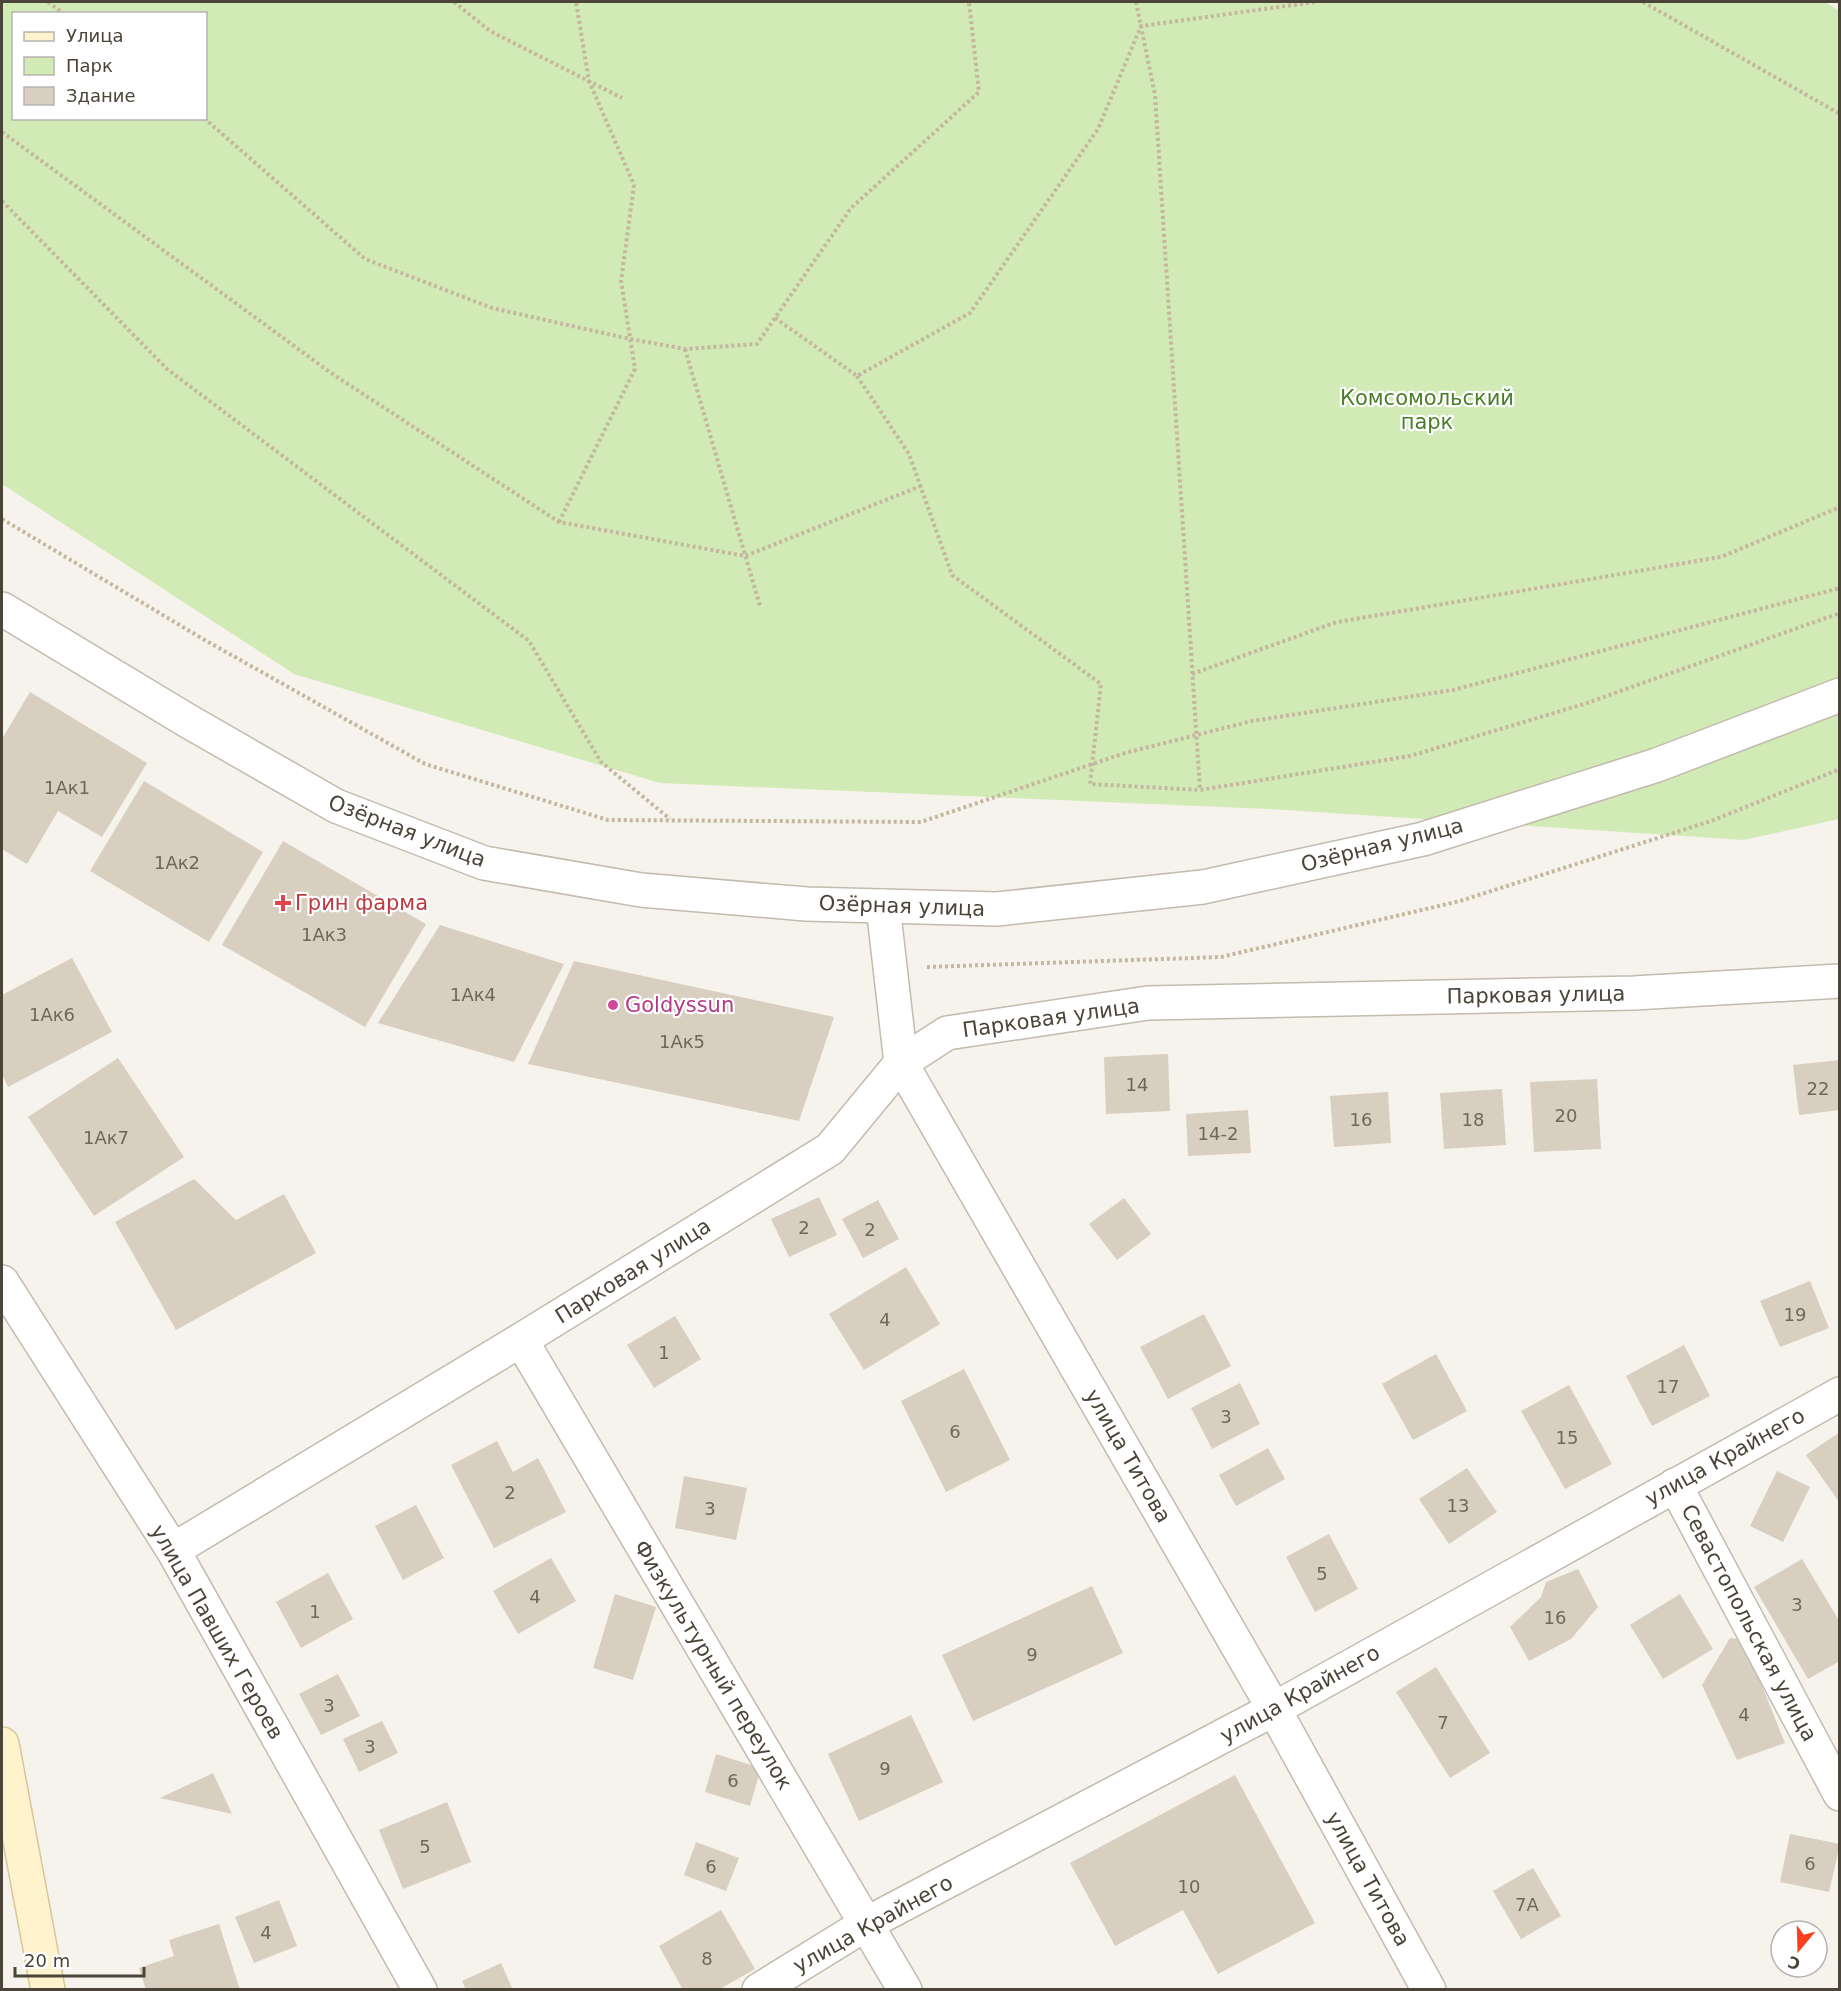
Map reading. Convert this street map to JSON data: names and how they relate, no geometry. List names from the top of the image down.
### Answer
{
  "streets": {
    "street": [
      "Озёрная улица",
      "Парковая улица",
      "улица Титова",
      "улица Крайнего",
      "Севастопольская улица",
      "улица Павших Героев",
      "Физкультурный переулок"
    ]
  },
  "crossings": [
    ["Озёрная улица", "улица Титова"],
    ["Парковая улица", "улица Титова"],
    ["Парковая улица", "улица Павших Героев"],
    ["Парковая улица", "Физкультурный переулок"],
    ["улица Титова", "улица Крайнего"],
    ["улица Крайнего", "Севастопольская улица"],
    ["улица Крайнего", "Физкультурный переулок"]
  ],
  "parks": ["Комсомольский парк"],
  "places": {
    "health": ["Грин фарма"],
    "other": ["Goldyssun"]
  },
  "house_numbers": [
    "1Ак1",
    "1Ак2",
    "1Ак3",
    "1Ак4",
    "1Ак6",
    "1Ак5",
    "14",
    "22",
    "20",
    "16",
    "18",
    "14-2",
    "1Ак7",
    "2",
    "2",
    "19",
    "4",
    "1",
    "17",
    "3",
    "6",
    "15",
    "2",
    "13",
    "3",
    "5",
    "4",
    "3",
    "1",
    "16",
    "9",
    "3",
    "4",
    "7",
    "3",
    "9",
    "6",
    "5",
    "6",
    "6",
    "10",
    "7А",
    "4",
    "8"
  ],
  "legend": ["Улица", "Парк", "Здание"],
  "scale_bar": "20 m",
  "north": "bottom"
}
